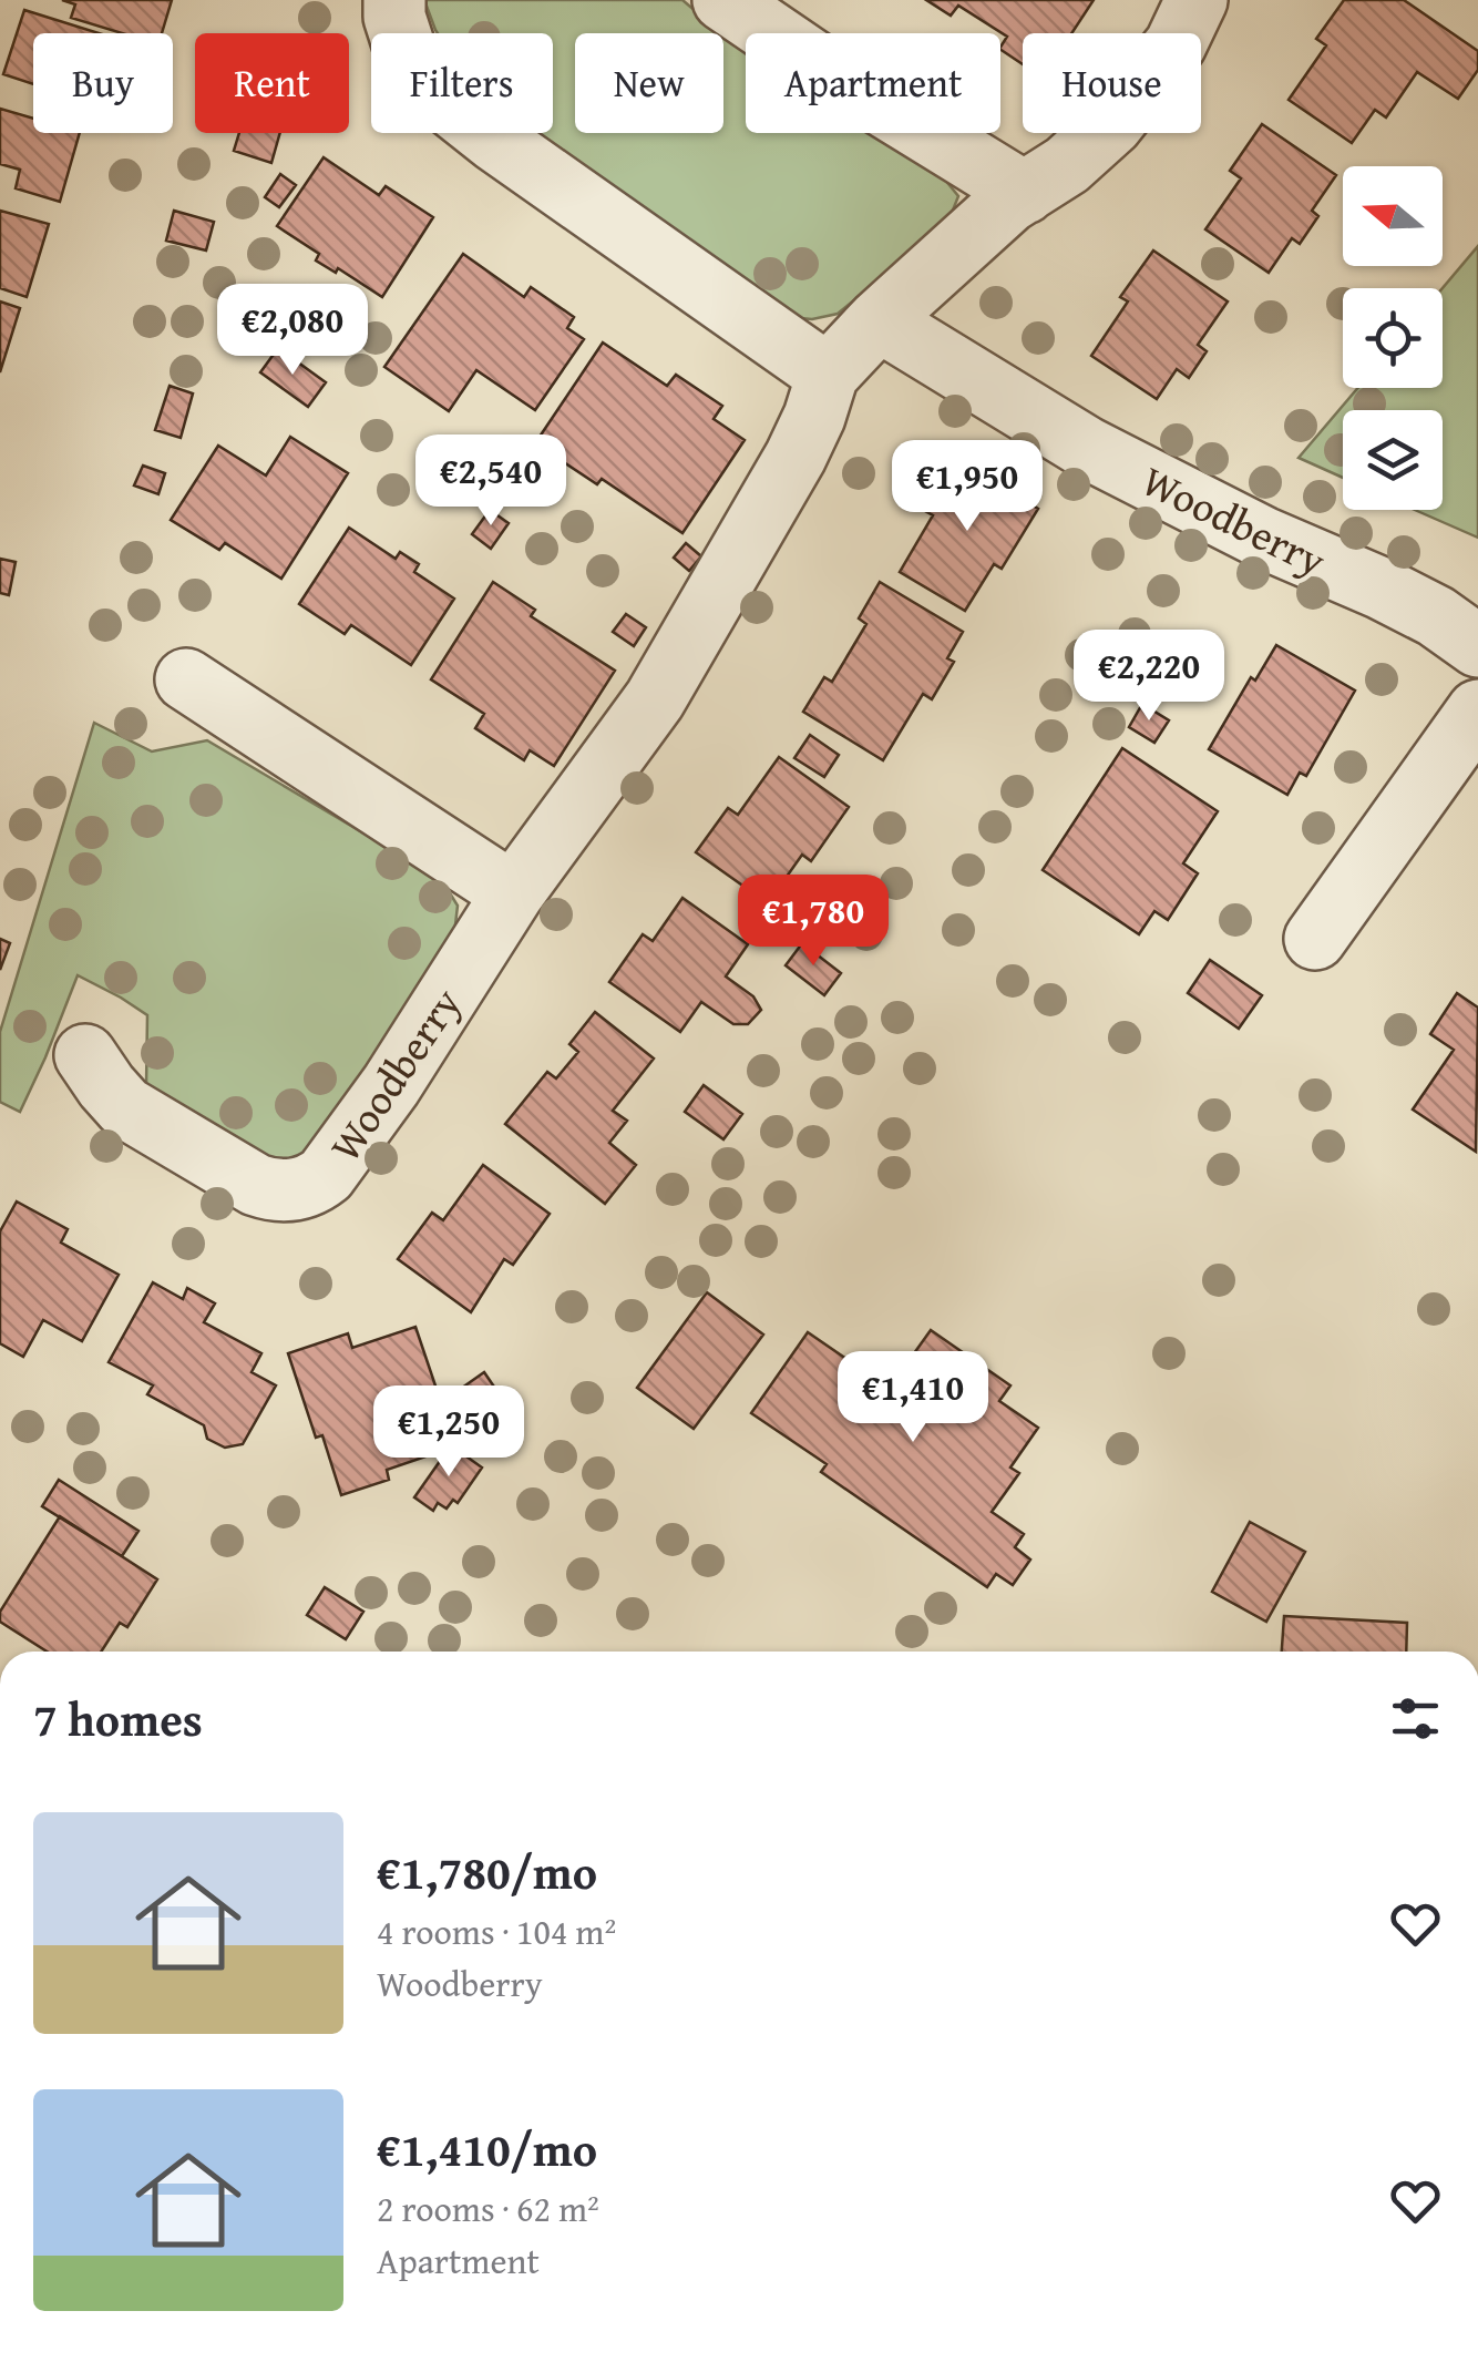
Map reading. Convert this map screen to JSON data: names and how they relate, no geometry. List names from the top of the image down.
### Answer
{
  "streets": {
    "street": ["Woodberry"]
  },
  "north": "left",
  "page": {
    "chip": [
      "Buy",
      "Rent",
      "Filters",
      "New",
      "Apartment",
      "House"
    ],
    "price": [
      "€2,080",
      "€2,540",
      "€1,950",
      "€2,220",
      "€1,780",
      "€1,410",
      "€1,250"
    ],
    "heading": "7 homes",
    "list": [
      {
        "name": "€1,780/mo",
        "note": "4 rooms · 104 m² · Woodberry"
      },
      {
        "name": "€1,410/mo",
        "note": "2 rooms · 62 m² · Apartment"
      }
    ]
  }
}
